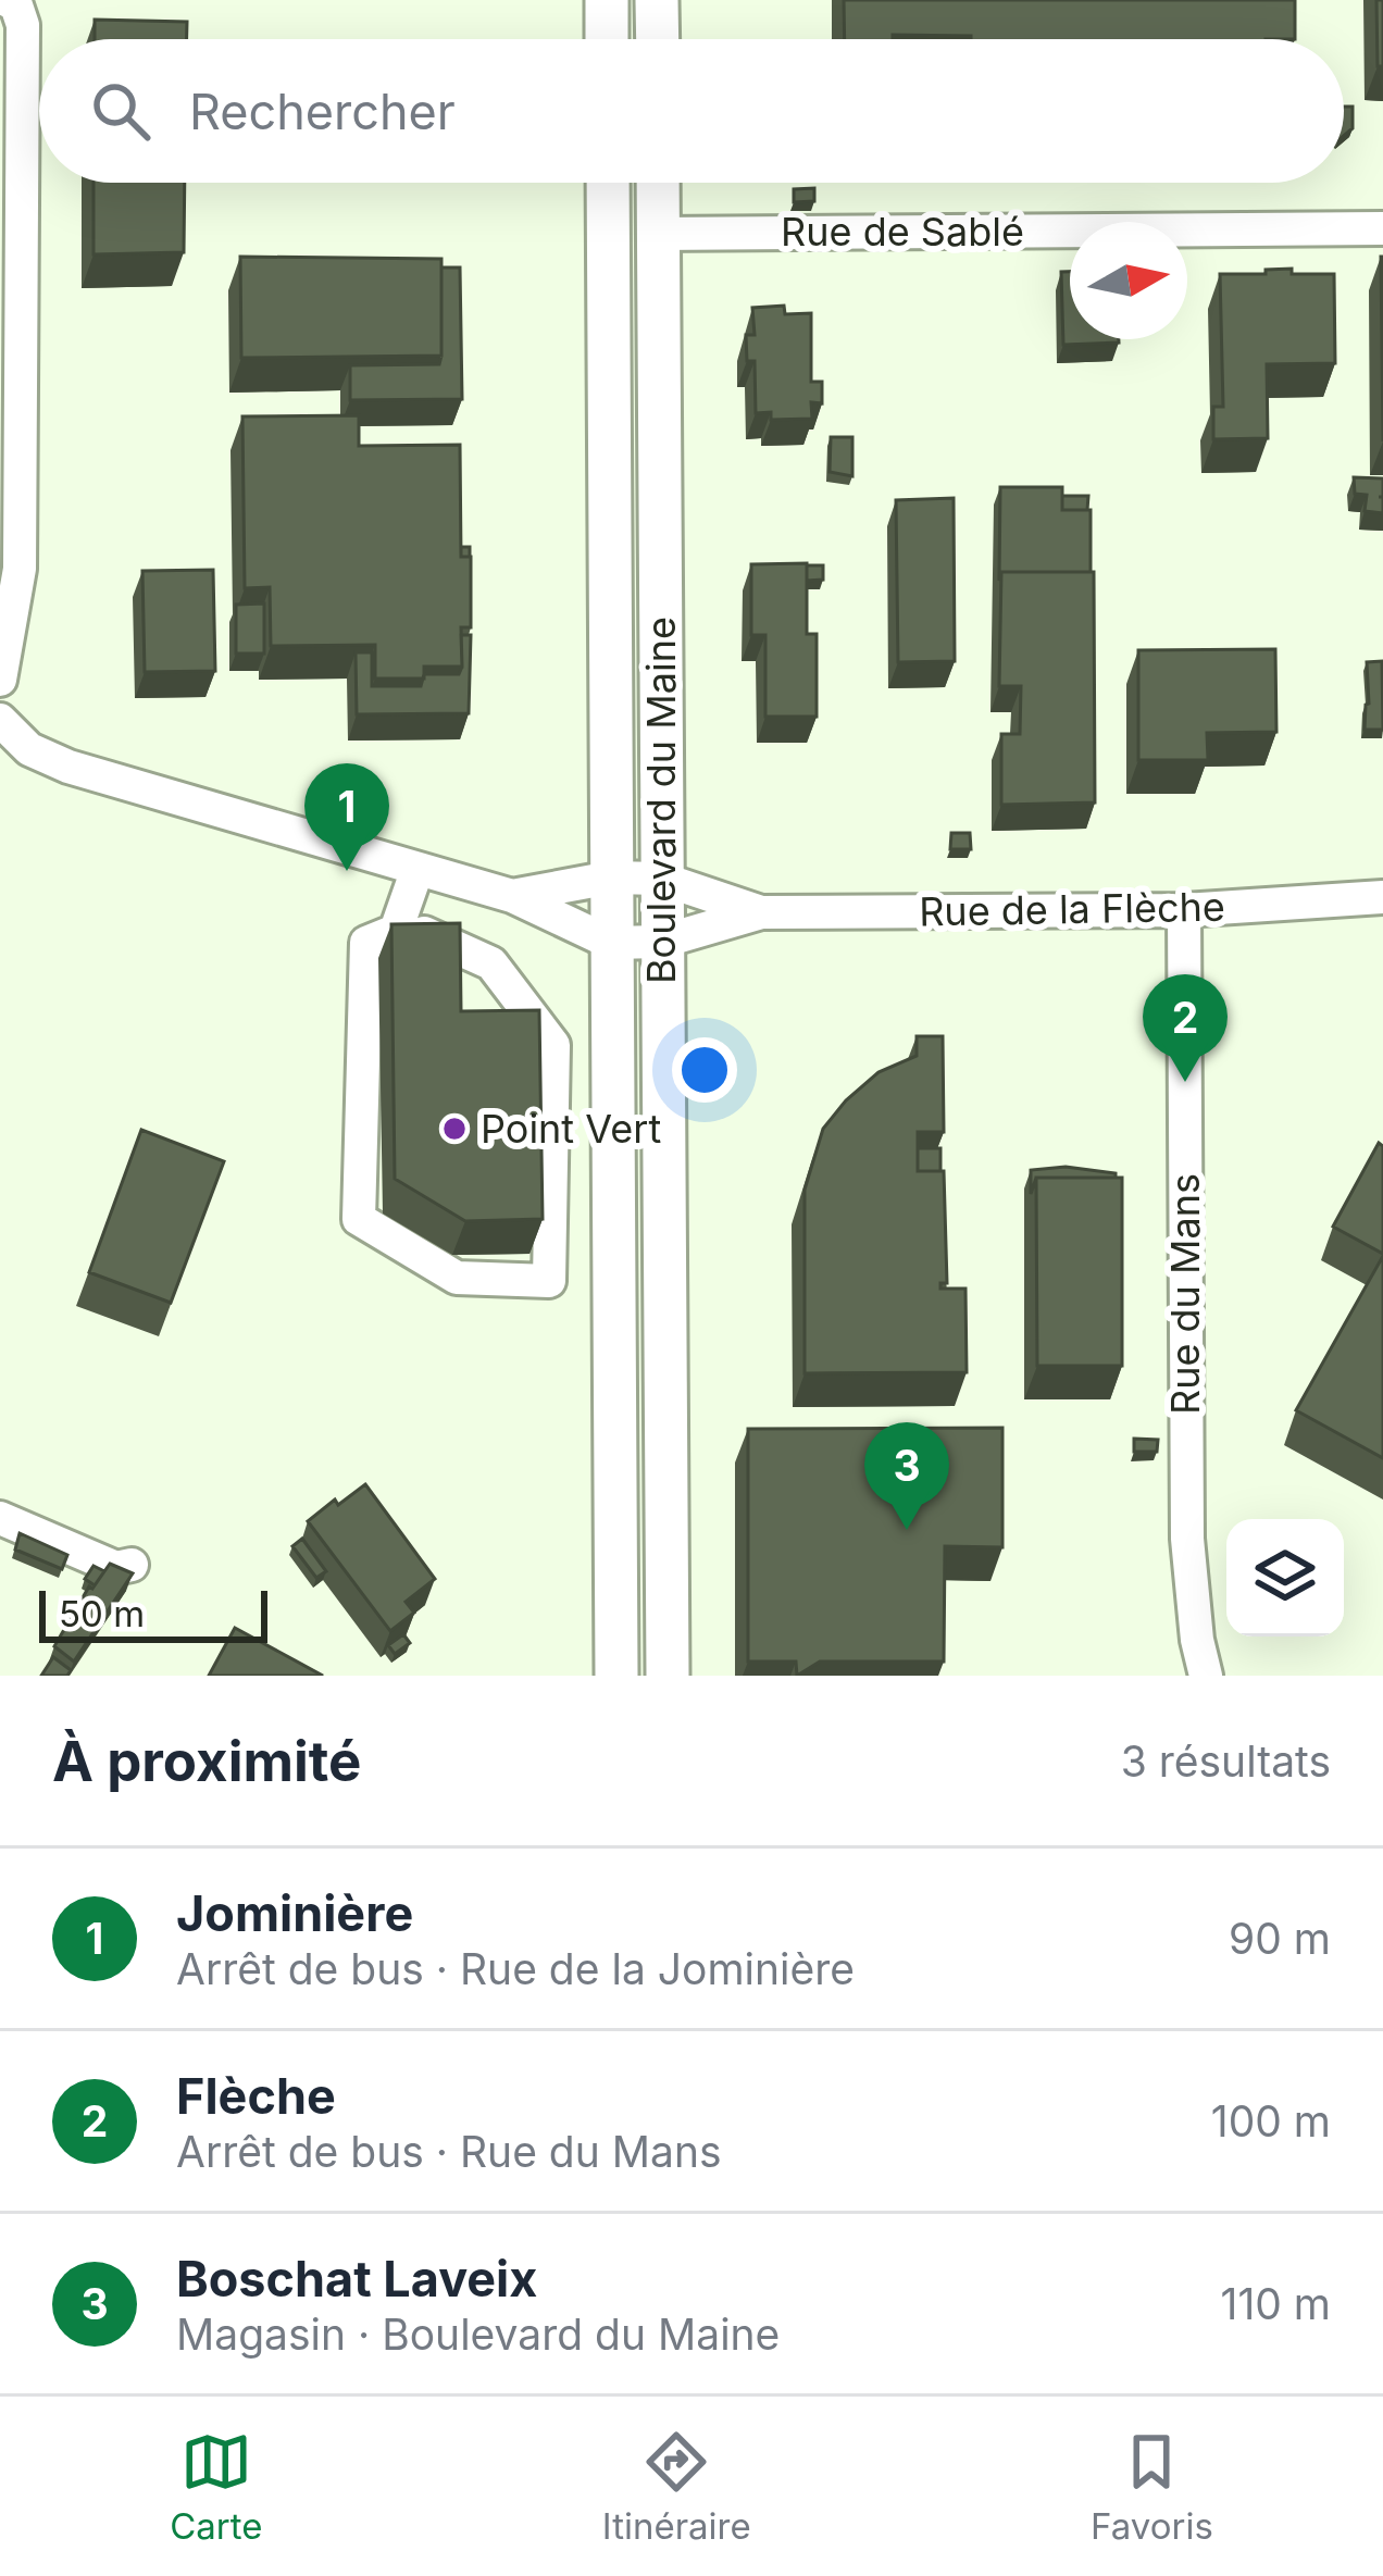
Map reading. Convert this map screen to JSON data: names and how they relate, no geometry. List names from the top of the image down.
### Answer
{
  "streets": {
    "main road": ["Boulevard du Maine"],
    "street": ["Rue de Sablé", "Rue de la Flèche", "Rue du Mans"]
  },
  "crossings": [
    ["Rue de Sablé", "Boulevard du Maine"],
    ["Rue de la Flèche", "Rue du Mans"]
  ],
  "places": ["Point Vert"],
  "scale_bar": "50 m",
  "north": "right",
  "page": {
    "search": "Rechercher",
    "pins": ["1", "2", "3"],
    "scale": "50 m",
    "heading": ["À proximité", "3 résultats"],
    "list": [
      {
        "mark": "1",
        "name": "Jominière",
        "note": "Arrêt de bus · Rue de la Jominière",
        "value": "90 m"
      },
      {
        "mark": "2",
        "name": "Flèche",
        "note": "Arrêt de bus · Rue du Mans",
        "value": "100 m"
      },
      {
        "mark": "3",
        "name": "Boschat Laveix",
        "note": "Magasin · Boulevard du Maine",
        "value": "110 m"
      }
    ],
    "nav": ["Carte", "Itinéraire", "Favoris"]
  }
}
